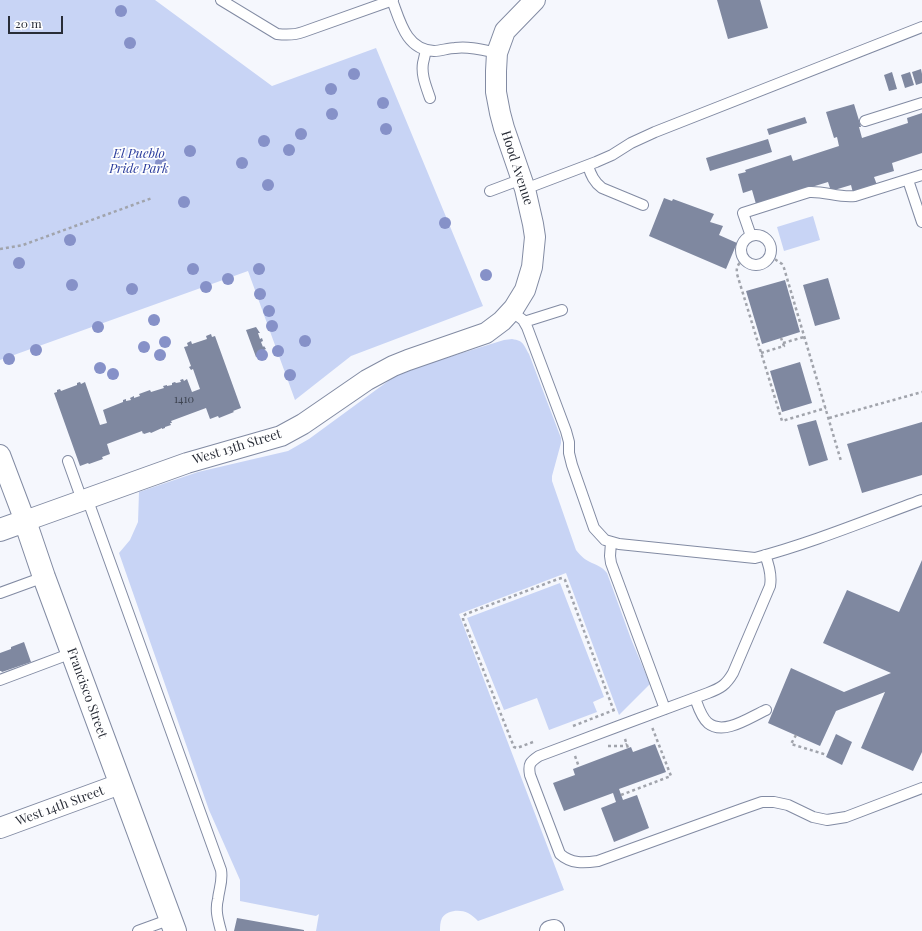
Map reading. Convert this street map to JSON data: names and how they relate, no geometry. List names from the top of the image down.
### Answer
{
  "streets": {
    "street": [
      "Hood Avenue",
      "West 13th Street",
      "Francisco Street",
      "West 14th Street"
    ]
  },
  "crossings": [
    ["Hood Avenue", "West 13th Street"],
    ["West 13th Street", "Francisco Street"],
    ["Francisco Street", "West 14th Street"]
  ],
  "parks": ["El Pueblo Pride Park"],
  "house_numbers": ["1410"],
  "scale_bar": "20 m"
}
